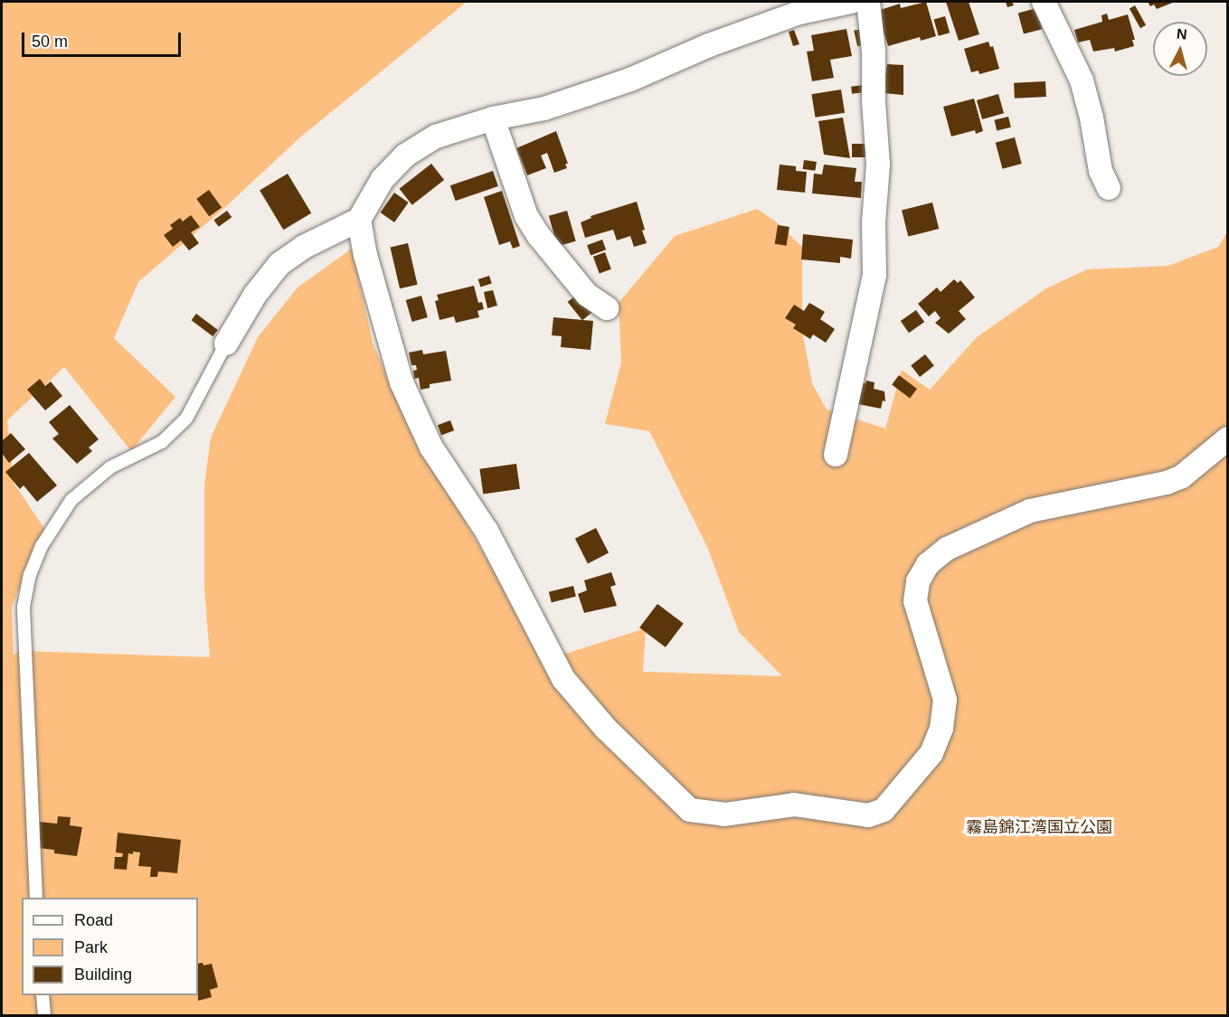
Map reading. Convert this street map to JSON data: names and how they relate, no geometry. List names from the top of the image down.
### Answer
{
  "parks": ["霧島錦江湾国立公園"],
  "legend": ["Road", "Park", "Building"],
  "scale_bar": "50 m",
  "north": "top"
}
